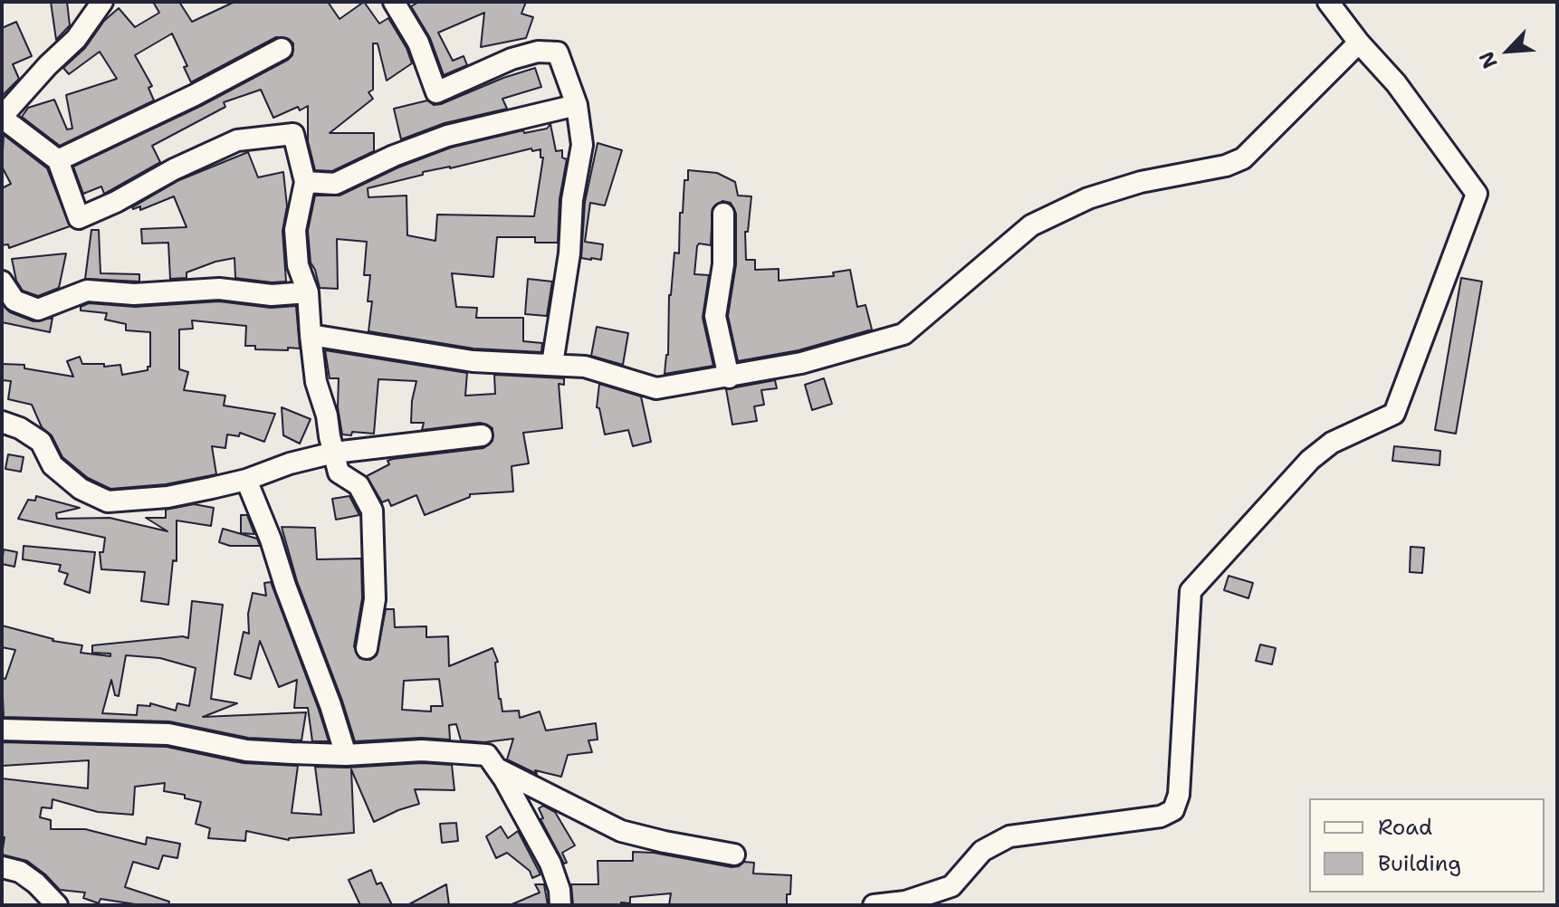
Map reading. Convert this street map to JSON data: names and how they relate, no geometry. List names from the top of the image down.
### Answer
{
  "legend": ["Road", "Building"],
  "north": "bottom left"
}
